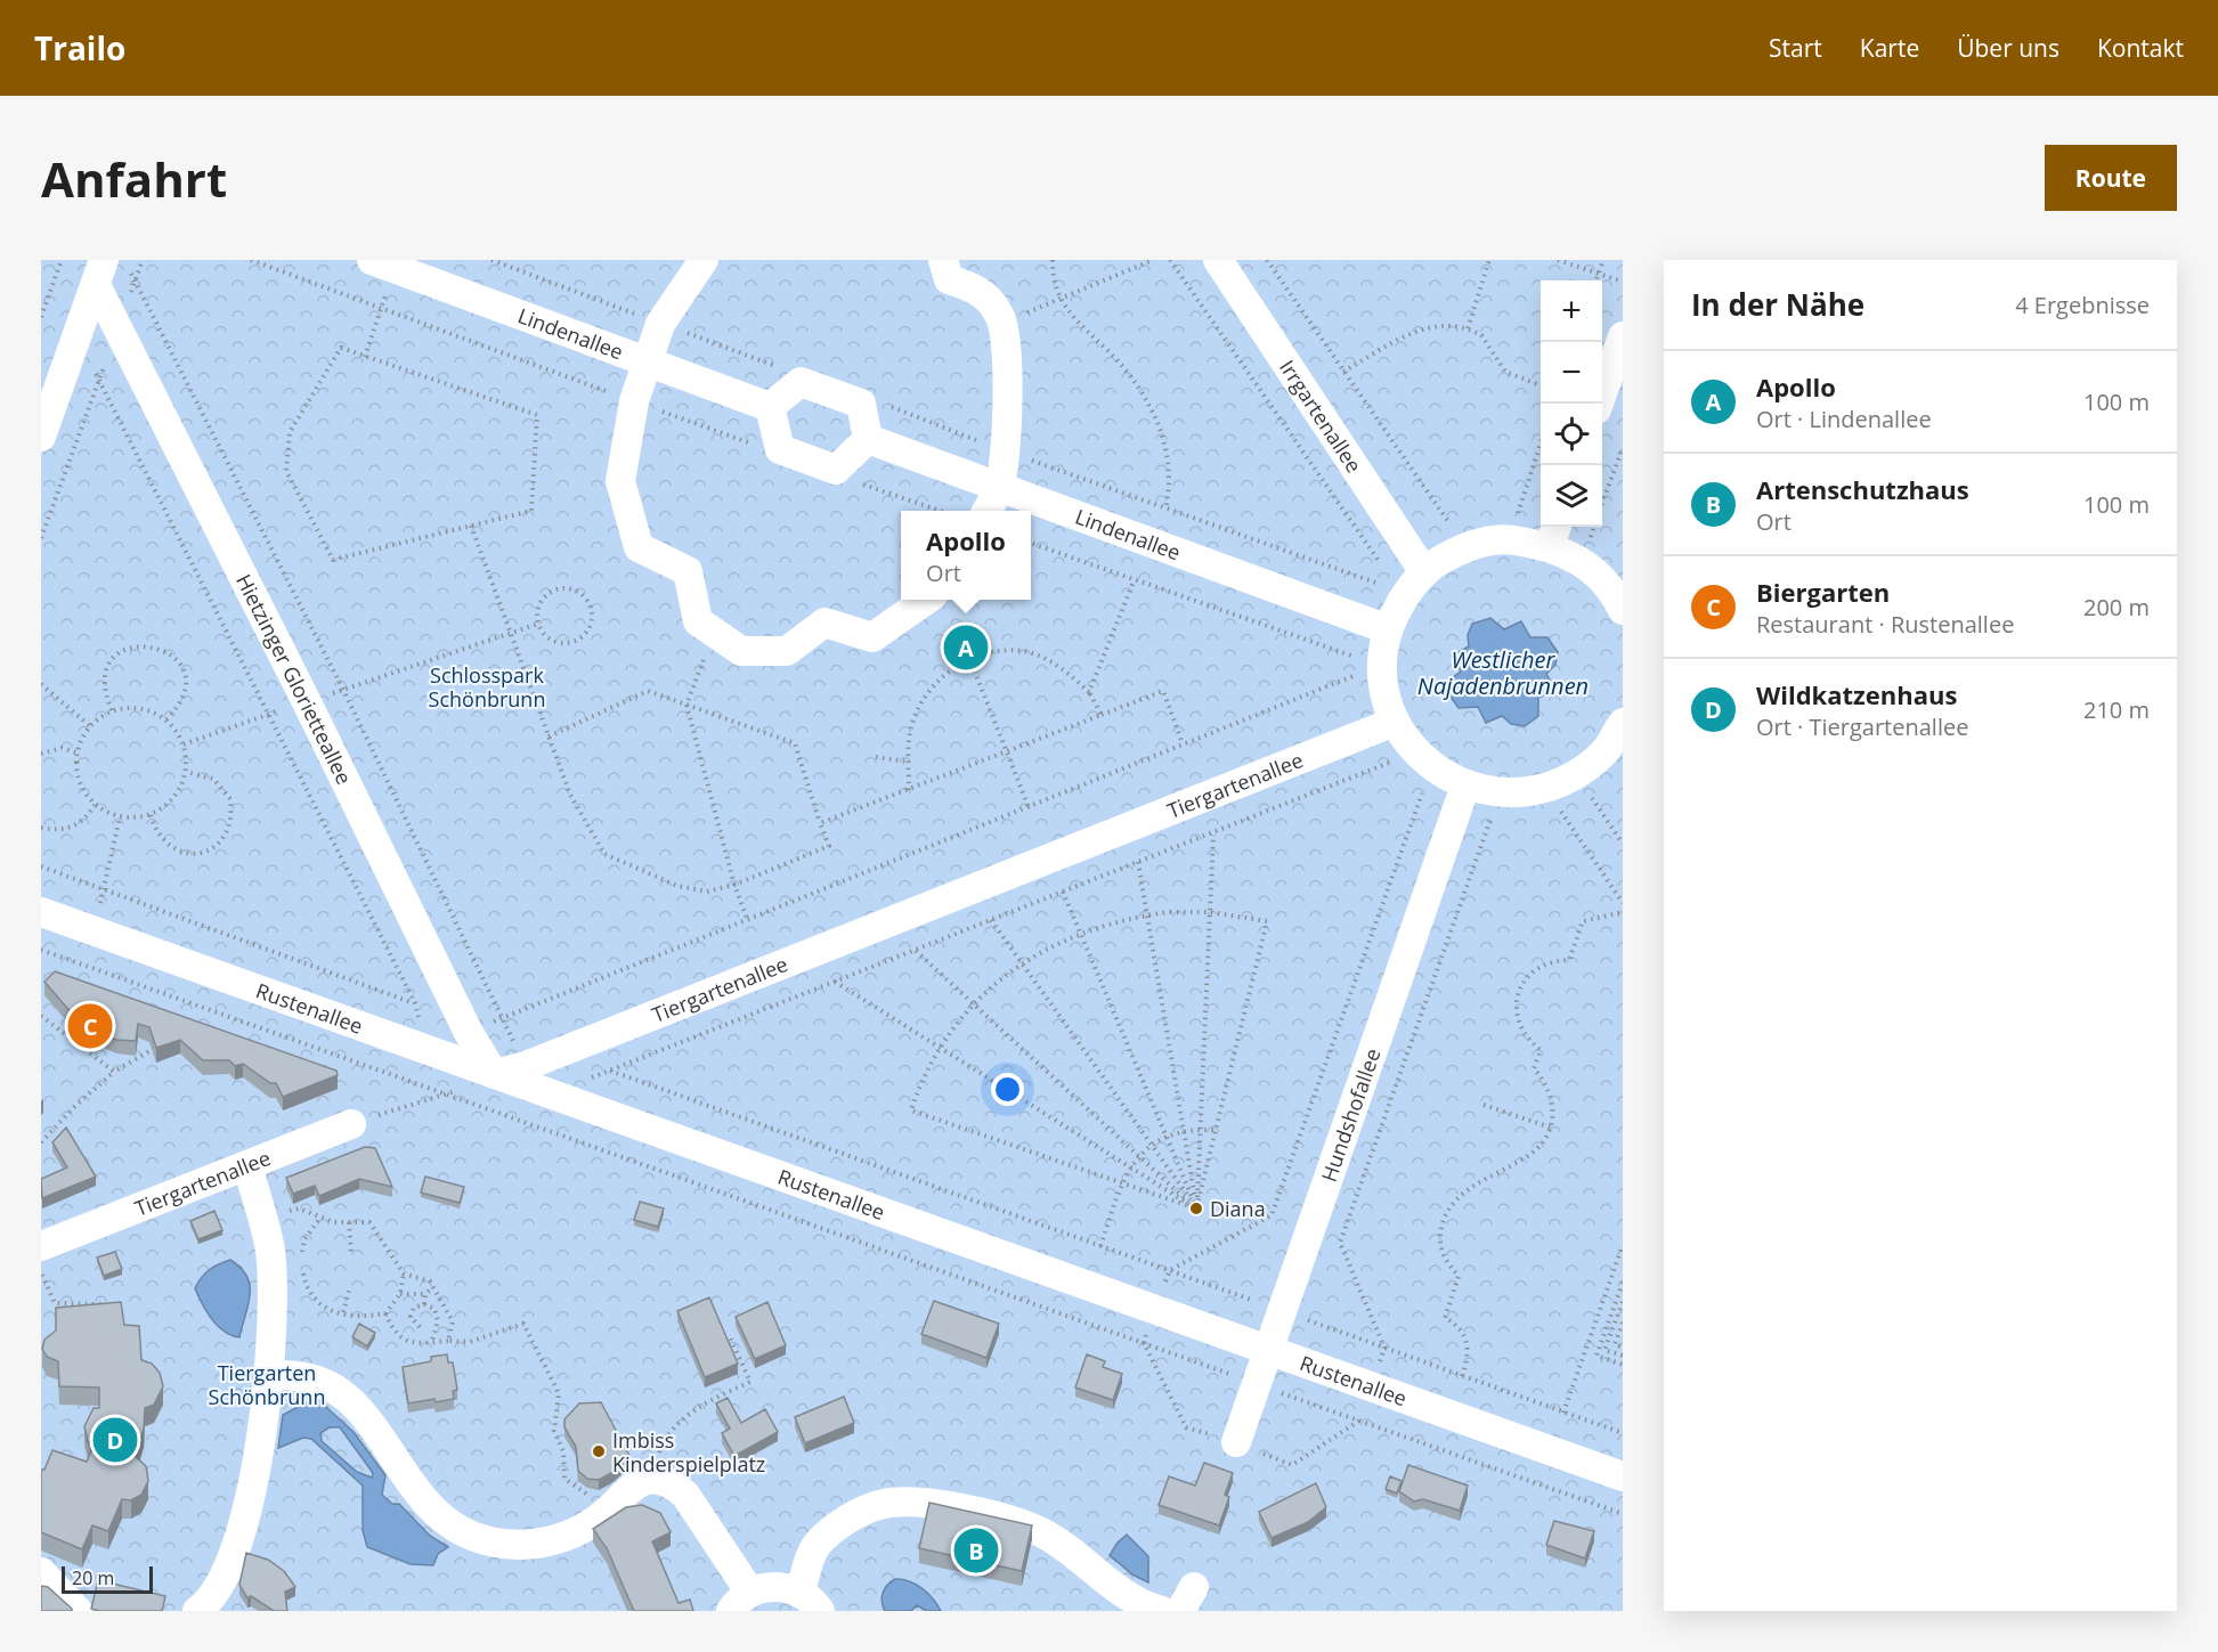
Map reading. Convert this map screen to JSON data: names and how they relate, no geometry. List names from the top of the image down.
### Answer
{
  "streets": {
    "street": [
      "Lindenallee",
      "Irrgartenallee",
      "Hietzinger Glorietteallee",
      "Tiergartenallee",
      "Rustenallee",
      "Hundshofallee"
    ]
  },
  "crossings": [
    ["Hietzinger Glorietteallee", "Tiergartenallee"],
    ["Hietzinger Glorietteallee", "Rustenallee"],
    ["Tiergartenallee", "Rustenallee"],
    ["Rustenallee", "Hundshofallee"]
  ],
  "water": ["Westlicher Najadenbrunnen"],
  "parks": ["Schlosspark Schönbrunn", "Tiergarten Schönbrunn"],
  "places": ["Diana", "Imbiss Kinderspielplatz"],
  "scale_bar": "20 m",
  "page": {
    "header": "Trailo",
    "nav": [
      "Start",
      "Karte",
      "Über uns",
      "Kontakt"
    ],
    "buttons": "Route",
    "title": "Anfahrt",
    "heading": ["In der Nähe", "4 Ergebnisse"],
    "map_buttons": ["+", "−"],
    "list": [
      {
        "mark": "A",
        "name": "Apollo",
        "note": "Ort · Lindenallee",
        "value": "100 m"
      },
      {
        "mark": "B",
        "name": "Artenschutzhaus",
        "note": "Ort",
        "value": "100 m"
      },
      {
        "mark": "C",
        "name": "Biergarten",
        "note": "Restaurant · Rustenallee",
        "value": "200 m"
      },
      {
        "mark": "D",
        "name": "Wildkatzenhaus",
        "note": "Ort · Tiergartenallee",
        "value": "210 m"
      }
    ],
    "popup": ["Apollo", "Ort"],
    "pins": [
      "A",
      "C",
      "D",
      "B"
    ],
    "scale": "20 m"
  }
}
